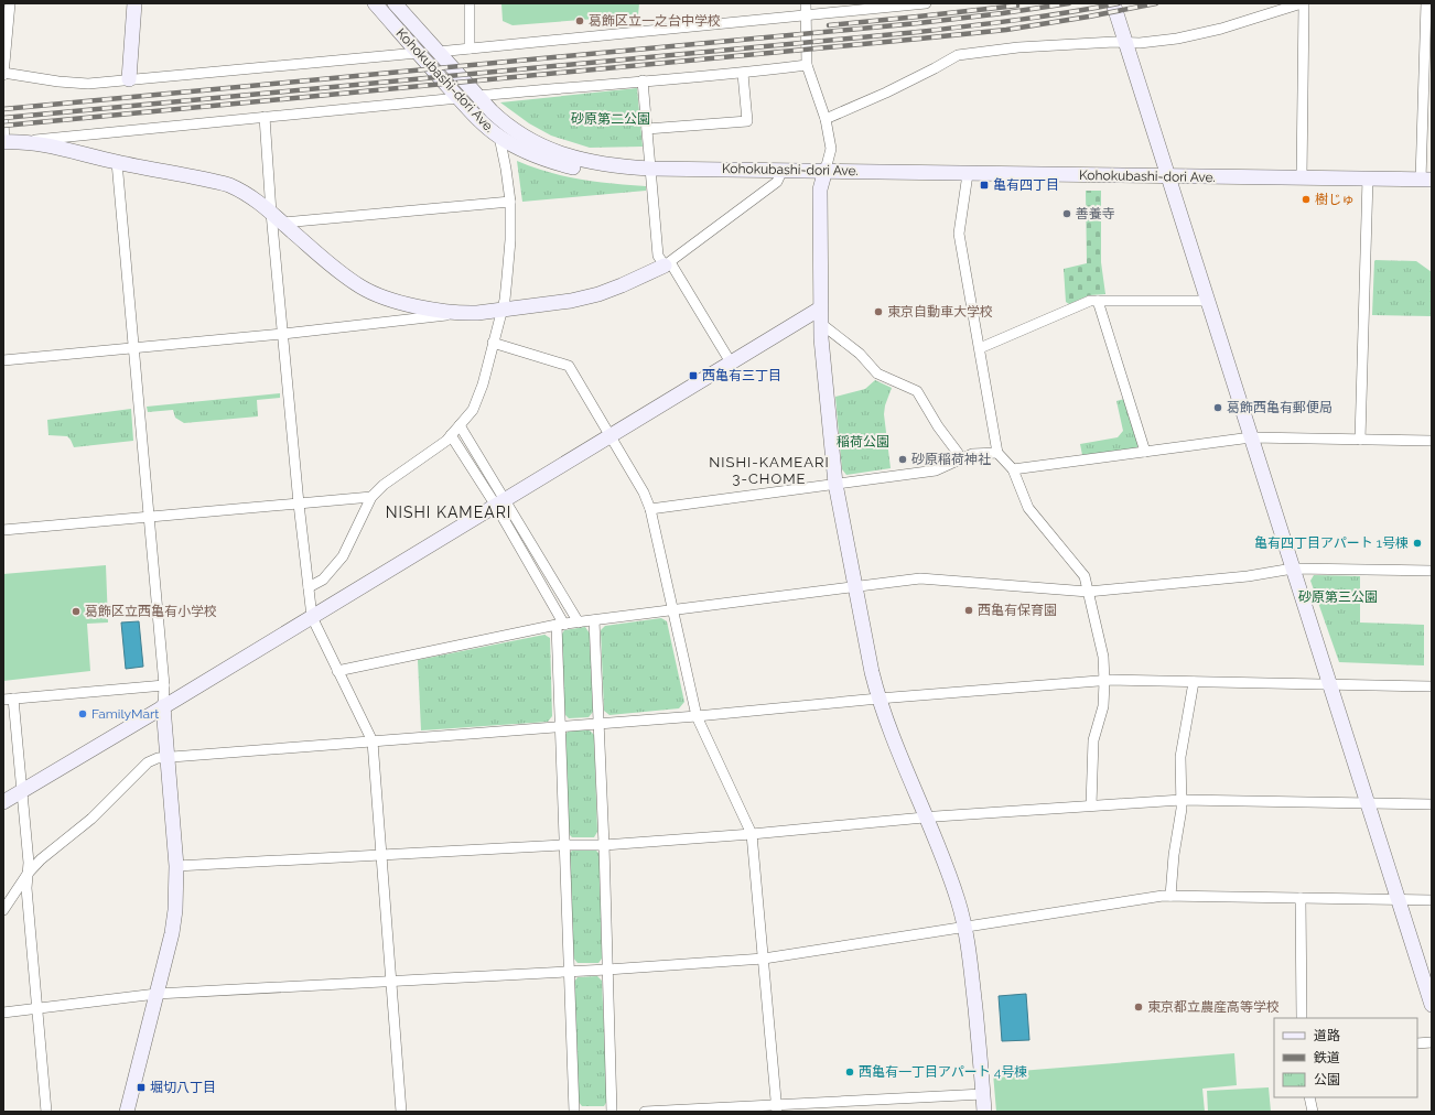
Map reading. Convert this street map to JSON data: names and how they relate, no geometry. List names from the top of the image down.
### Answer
{
  "streets": {
    "street": ["Kohokubashi-dori Ave."]
  },
  "districts": ["NISHI-KAMEARI 3-CHOME", "NISHI KAMEARI"],
  "parks": ["砂原第二公園", "稲荷公園", "砂原第三公園"],
  "places": {
    "other": [
      "葛飾区立一之台中学校",
      "樹じゅ",
      "善養寺",
      "東京自動車大学校",
      "葛飾西亀有郵便局",
      "砂原稲荷神社",
      "亀有四丁目アパート 1号棟",
      "西亀有保育園",
      "葛飾区立西亀有小学校",
      "FamilyMart",
      "東京都立農産高等学校",
      "西亀有一丁目アパート 4号棟"
    ],
    "transit": ["亀有四丁目", "西亀有三丁目", "堀切八丁目"]
  },
  "legend": ["道路", "鉄道", "公園"]
}
